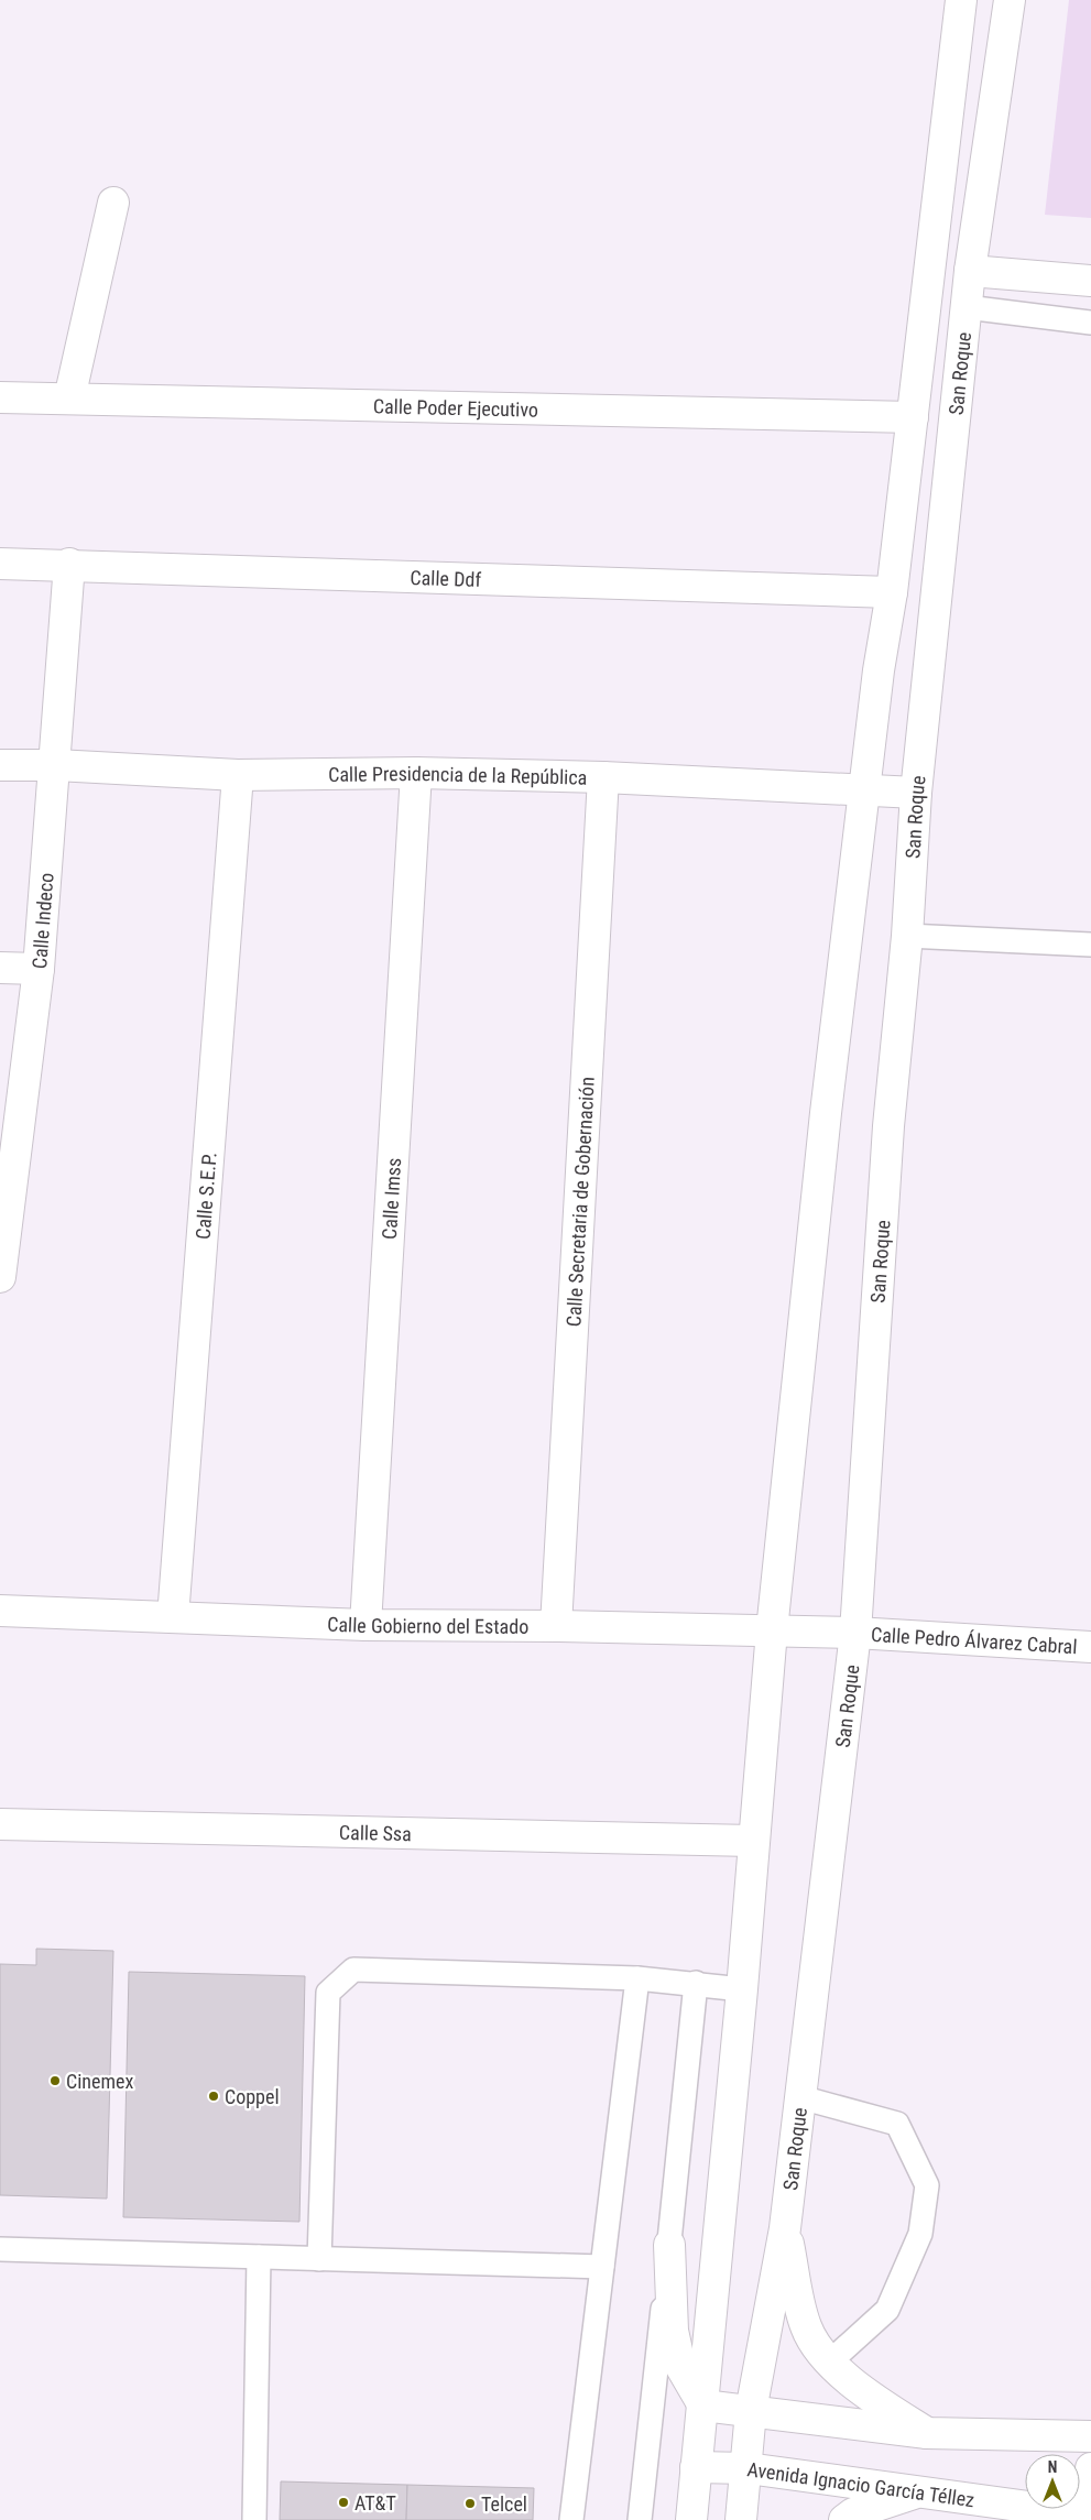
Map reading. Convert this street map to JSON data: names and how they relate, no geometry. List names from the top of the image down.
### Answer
{
  "streets": {
    "street": [
      "San Roque",
      "Calle Poder Ejecutivo",
      "Calle Ddf",
      "Calle Presidencia de la República",
      "Calle Indeco",
      "Calle S.E.P.",
      "Calle Imss",
      "Calle Secretaria de Gobernación",
      "Calle Gobierno del Estado",
      "Calle Pedro Álvarez Cabral",
      "Calle Ssa",
      "Avenida Ignacio García Téllez"
    ]
  },
  "crossings": [
    ["San Roque", "Calle Presidencia de la República"],
    ["San Roque", "Calle Gobierno del Estado"],
    ["San Roque", "Calle Pedro Álvarez Cabral"],
    ["San Roque", "Avenida Ignacio García Téllez"],
    ["Calle Ddf", "Calle Indeco"],
    ["Calle Presidencia de la República", "Calle Indeco"],
    ["Calle Presidencia de la República", "Calle S.E.P."],
    ["Calle Presidencia de la República", "Calle Imss"],
    ["Calle Presidencia de la República", "Calle Secretaria de Gobernación"],
    ["Calle S.E.P.", "Calle Gobierno del Estado"],
    ["Calle Imss", "Calle Gobierno del Estado"],
    ["Calle Secretaria de Gobernación", "Calle Gobierno del Estado"],
    ["Calle Gobierno del Estado", "Calle Pedro Álvarez Cabral"]
  ],
  "places": [
    "Cinemex",
    "Coppel",
    "AT&T",
    "Telcel"
  ],
  "north": "top"
}
